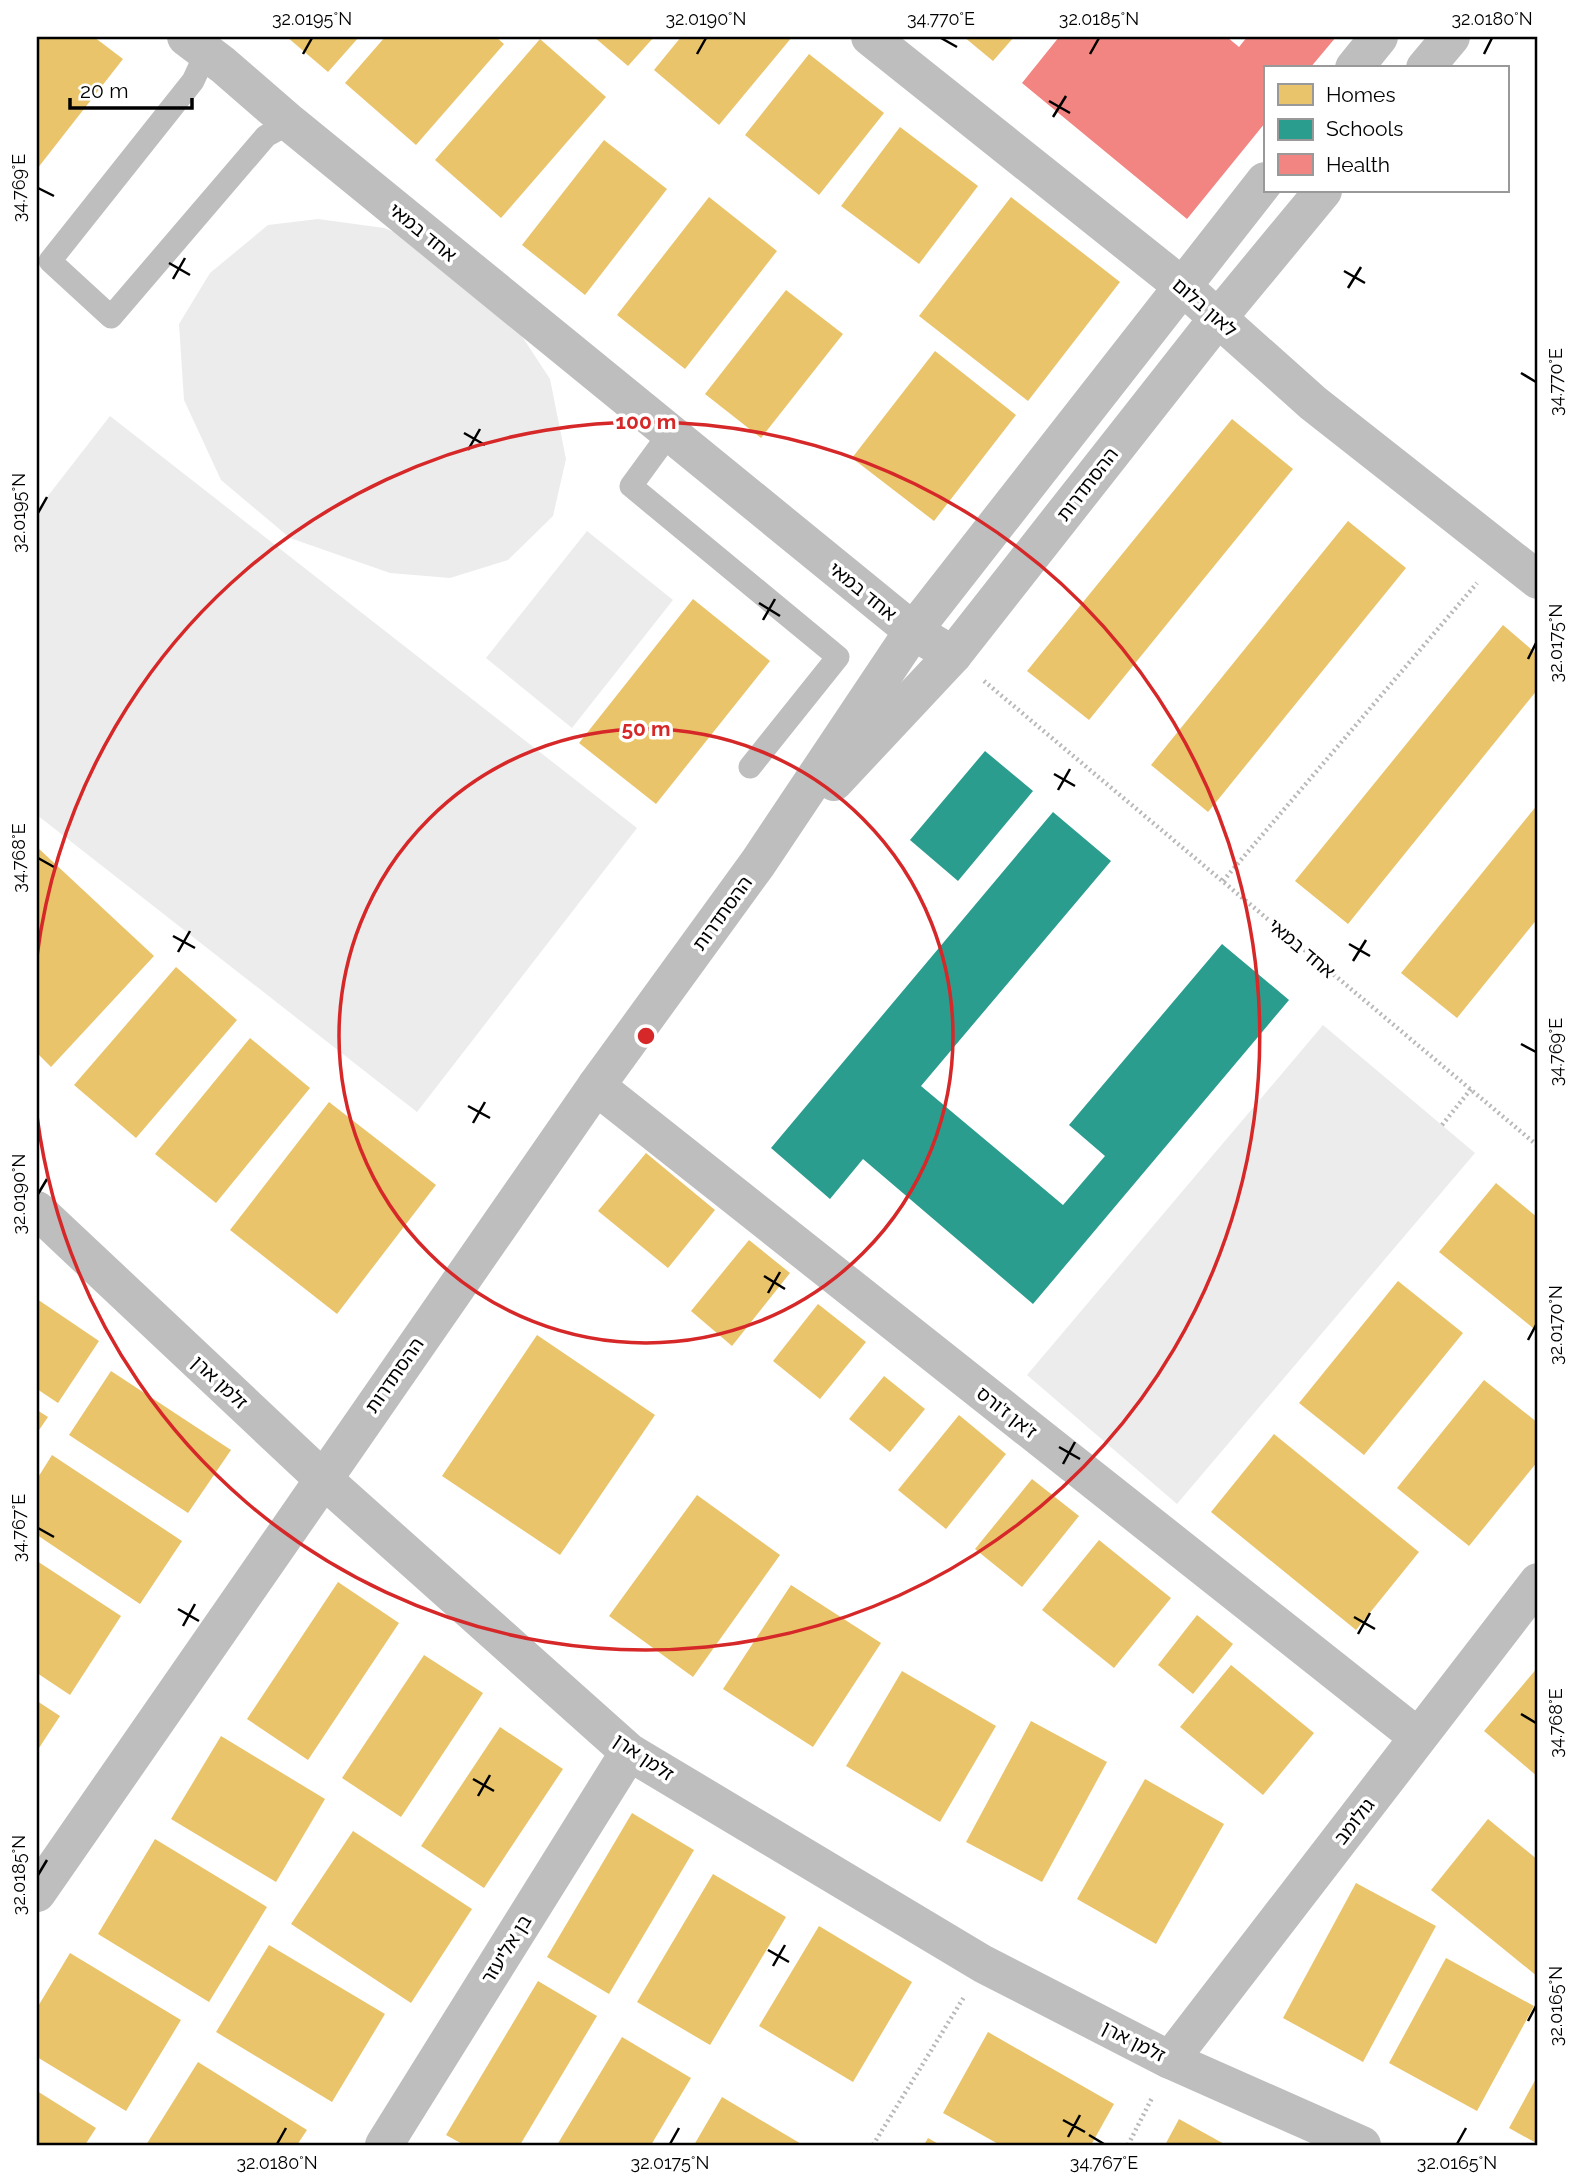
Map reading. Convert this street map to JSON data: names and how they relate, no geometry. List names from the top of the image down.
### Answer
{
  "streets": {
    "street": [
      "אחד במאי",
      "לאון בלום",
      "ההסתדרות",
      "זלמן ארן",
      "ז'אן ז'ורס",
      "גולומב",
      "בן אליעזר"
    ]
  },
  "crossings": [
    ["אחד במאי", "ההסתדרות"],
    ["לאון בלום", "ההסתדרות"],
    ["ההסתדרות", "זלמן ארן"],
    ["ההסתדרות", "ז'אן ז'ורס"],
    ["זלמן ארן", "גולומב"],
    ["זלמן ארן", "בן אליעזר"],
    ["ז'אן ז'ורס", "גולומב"]
  ],
  "legend": ["Homes", "Schools", "Health"],
  "scale_bar": "20 m",
  "coordinates": [
    "32.0195°N",
    "32.0190°N",
    "34.770°E",
    "32.0185°N",
    "32.0180°N",
    "34.769°E",
    "32.0175°N",
    "34.768°E",
    "32.0170°N",
    "34.767°E",
    "32.0165°N"
  ],
  "rings": ["100 m", "50 m"]
}
